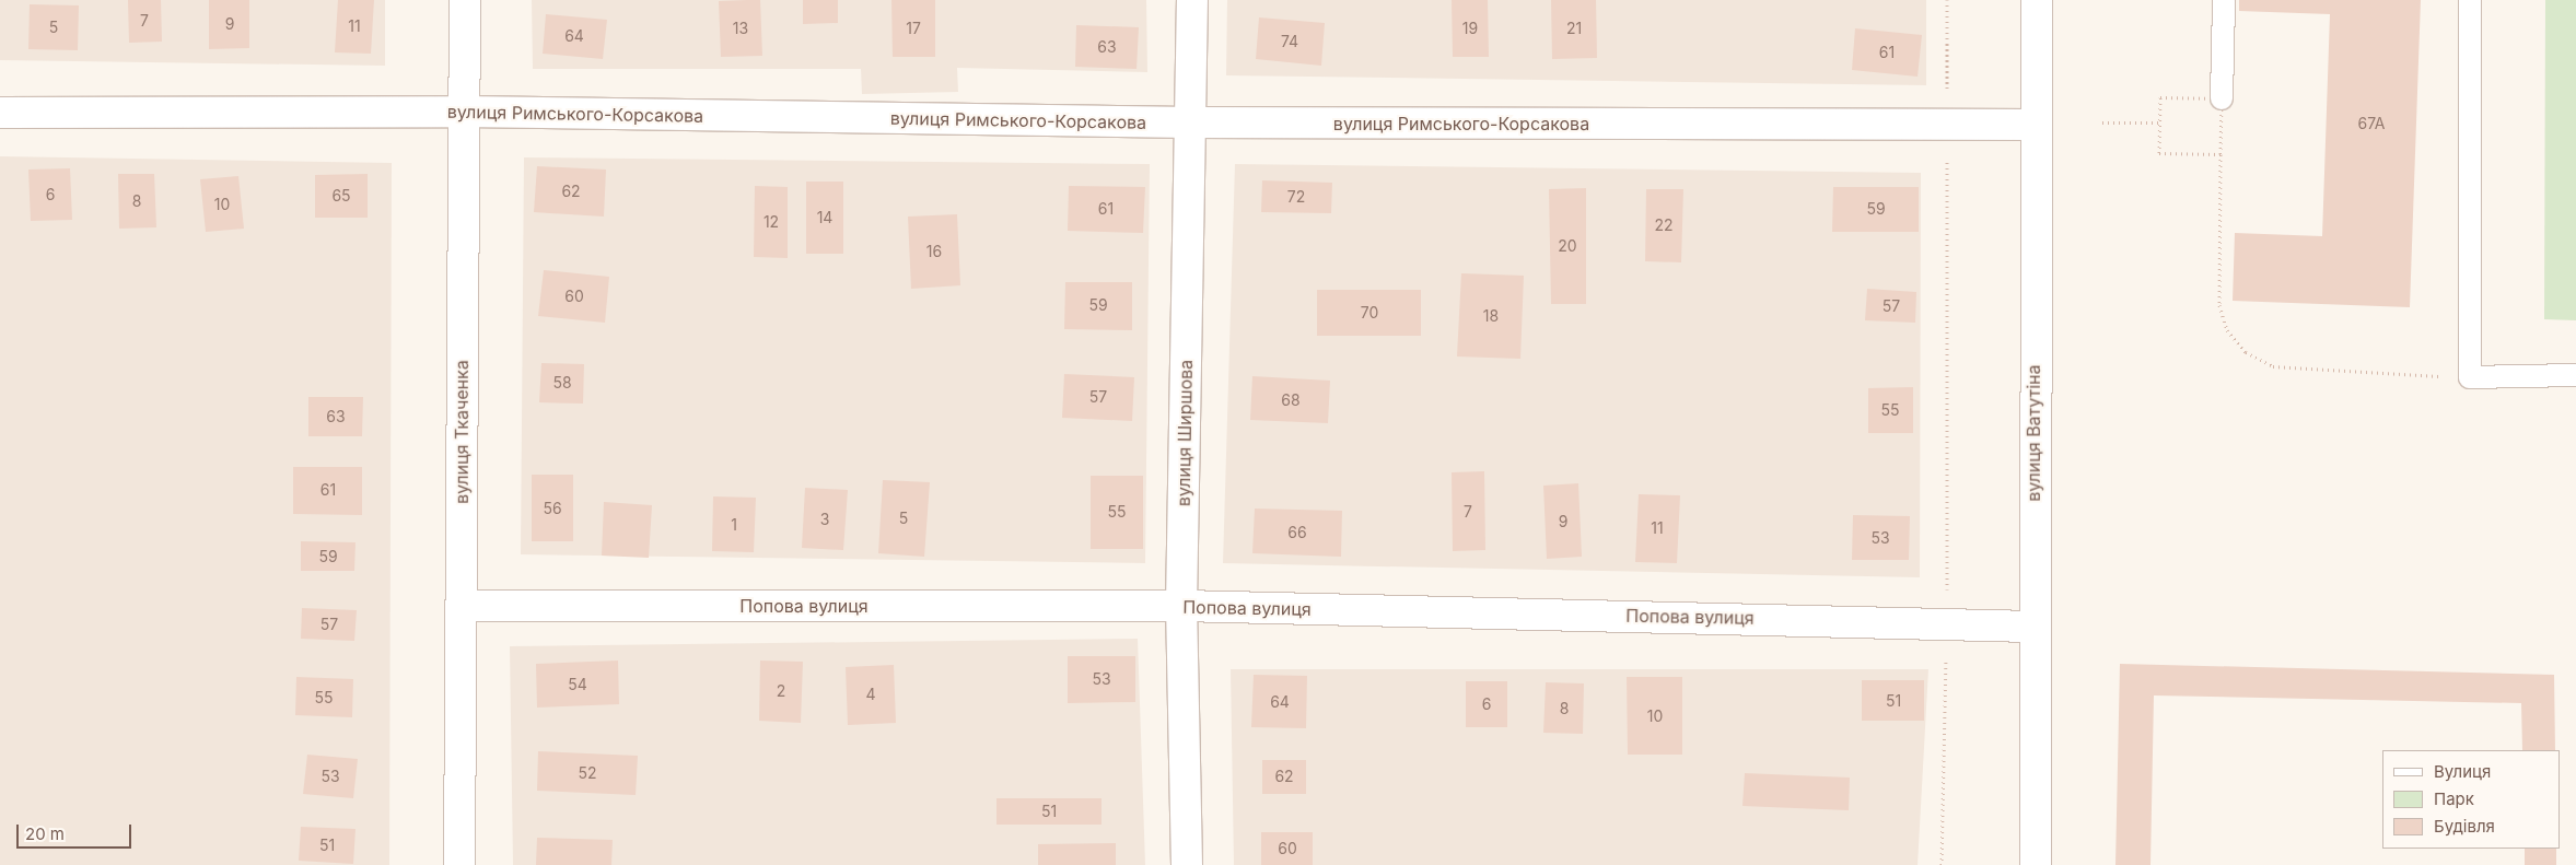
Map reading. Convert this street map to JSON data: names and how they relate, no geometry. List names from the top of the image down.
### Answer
{
  "streets": {
    "street": [
      "вулиця Римського-Корсакова",
      "вулиця Ткаченка",
      "вулиця Ширшова",
      "вулиця Ватутіна",
      "Попова вулиця"
    ]
  },
  "crossings": [
    ["вулиця Римського-Корсакова", "вулиця Ткаченка"],
    ["вулиця Римського-Корсакова", "вулиця Ширшова"],
    ["вулиця Римського-Корсакова", "вулиця Ватутіна"],
    ["вулиця Ткаченка", "Попова вулиця"],
    ["вулиця Ширшова", "Попова вулиця"],
    ["вулиця Ватутіна", "Попова вулиця"]
  ],
  "house_numbers": [
    "7",
    "9",
    "11",
    "5",
    "13",
    "17",
    "19",
    "21",
    "64",
    "74",
    "63",
    "61",
    "67А",
    "62",
    "6",
    "65",
    "72",
    "8",
    "10",
    "61",
    "59",
    "14",
    "12",
    "22",
    "20",
    "16",
    "60",
    "59",
    "57",
    "70",
    "18",
    "58",
    "57",
    "68",
    "55",
    "63",
    "61",
    "56",
    "55",
    "7",
    "5",
    "3",
    "9",
    "1",
    "11",
    "66",
    "53",
    "59",
    "57",
    "53",
    "54",
    "2",
    "4",
    "55",
    "51",
    "64",
    "6",
    "8",
    "10",
    "52",
    "53",
    "62",
    "51",
    "51",
    "60"
  ],
  "legend": ["Вулиця", "Парк", "Будівля"],
  "scale_bar": "20 m"
}
